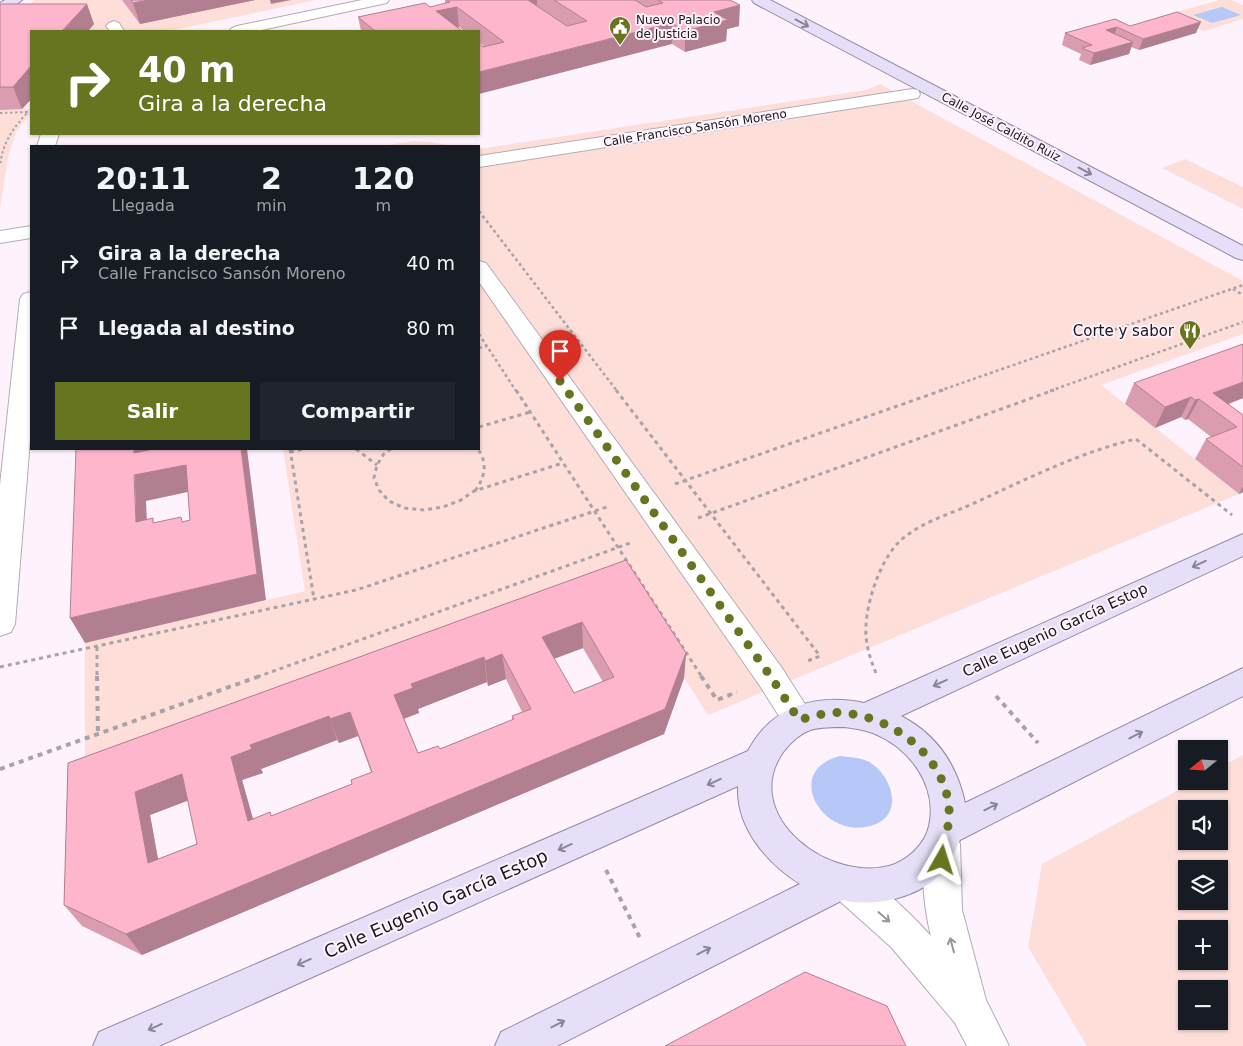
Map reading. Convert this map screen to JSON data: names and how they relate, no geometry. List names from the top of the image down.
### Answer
{
  "streets": {
    "main road": ["Calle José Caldito Ruiz", "Calle Eugenio García Estop"],
    "street": ["Calle Francisco Sansón Moreno"]
  },
  "places": {
    "public building": ["Nuevo Palacio de Justicia"],
    "restaurant": ["Corte y sabor"]
  },
  "north": "left",
  "page": {
    "turn": ["40 m", "Gira a la derecha"],
    "eta": [
      "20:11",
      "Llegada",
      "2",
      "min",
      "120",
      "m"
    ],
    "list": [
      {
        "name": "Gira a la derecha",
        "note": "Calle Francisco Sansón Moreno",
        "value": "40 m"
      },
      {
        "name": "Llegada al destino",
        "value": "80 m"
      }
    ],
    "buttons": ["Salir", "Compartir"],
    "map_buttons": ["+", "−"]
  }
}
